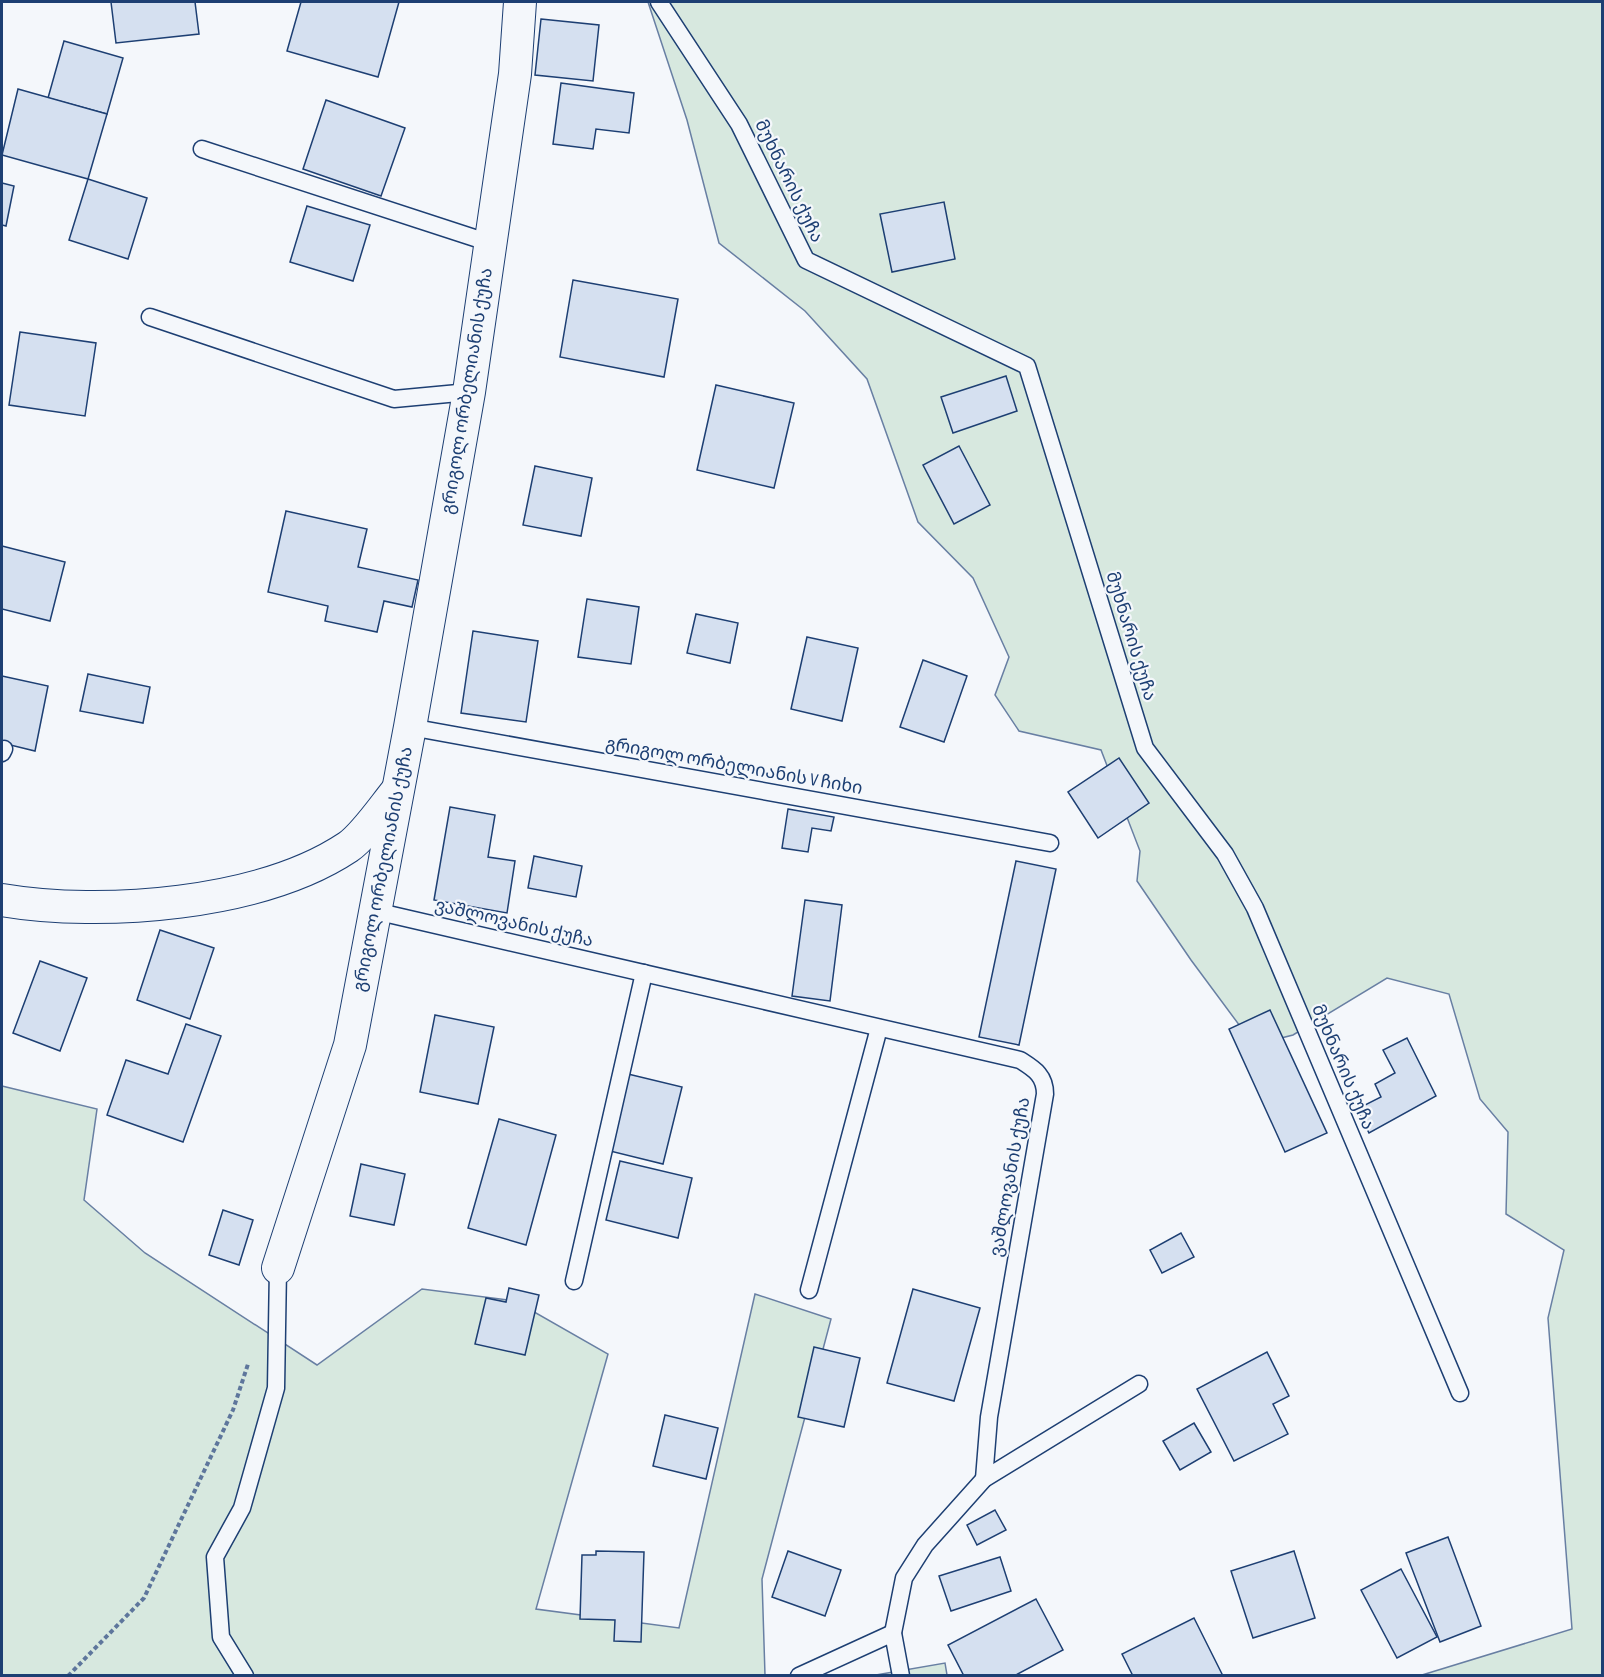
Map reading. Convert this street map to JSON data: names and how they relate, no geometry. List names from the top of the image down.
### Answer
{
  "streets": {
    "street": ["გრიგოლ ორბელიანის ქუჩა"],
    "lane": ["მუხნარის ქუჩა", "გრიგოლ ორბელიანის V ჩიხი", "ვაშლოვანის ქუჩა"]
  },
  "crossings": [
    ["გრიგოლ ორბელიანის ქუჩა", "გრიგოლ ორბელიანის V ჩიხი"],
    ["გრიგოლ ორბელიანის ქუჩა", "ვაშლოვანის ქუჩა"]
  ]
}
